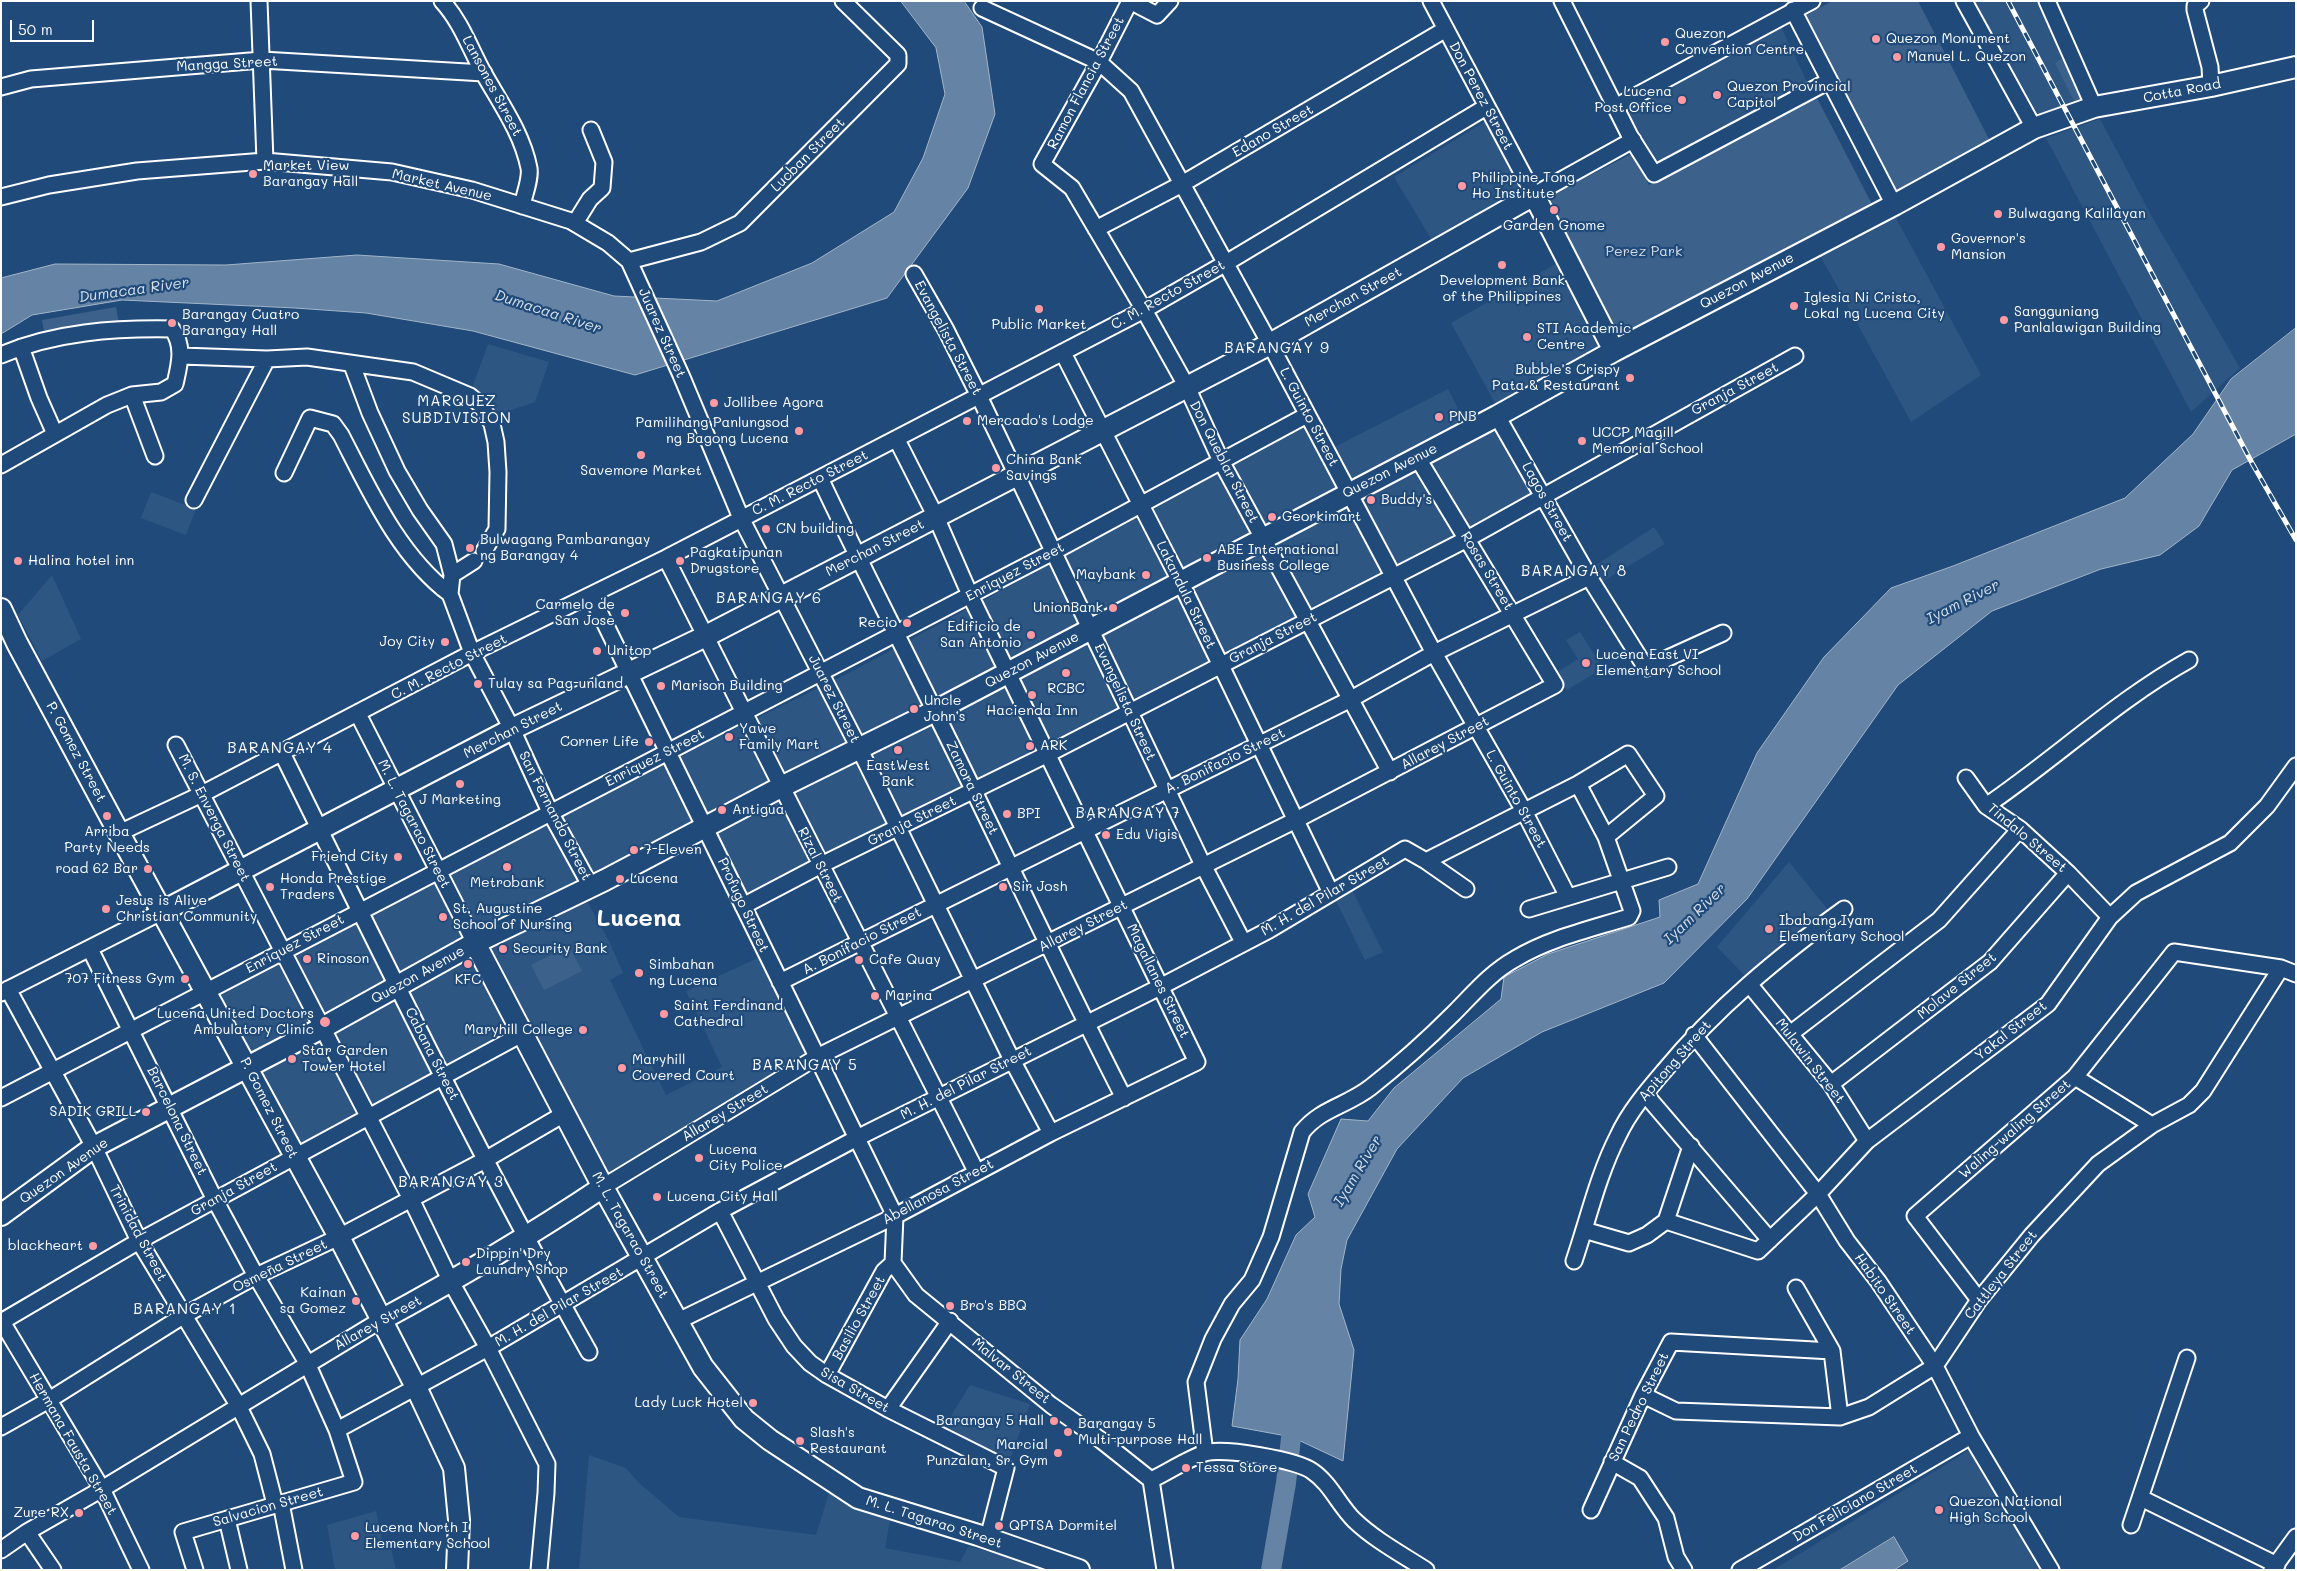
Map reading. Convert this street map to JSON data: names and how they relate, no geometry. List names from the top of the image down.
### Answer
{
  "streets": {
    "main road": [
      "Cotta Road",
      "Don Perez Street",
      "Quezon Avenue",
      "Merchan Street",
      "Allarey Street",
      "P. Gomez Street",
      "M. L. Tagarao Street"
    ],
    "street": [
      "Mangga Street",
      "Ramon Flancia Street",
      "Lansones Street",
      "Edano Street",
      "Lucban Street",
      "Market Avenue",
      "C. M. Recto Street",
      "Juarez Street",
      "Evangelista Street",
      "Granja Street",
      "L. Guinto Street",
      "Don Queblar Street",
      "Lagos Street",
      "Rosas Street",
      "Enriquez Street",
      "Lakandula Street",
      "A. Bonifacio Street",
      "Zamora Street",
      "San Fernando Street",
      "M. S. Enverga Street",
      "Tindalo Street",
      "Rizal Street",
      "M. H. del Pilar Street",
      "Profugo Street",
      "Magallanes Street",
      "Molave Street",
      "Yakal Street",
      "Cabana Street",
      "Apitong Street",
      "Mulawin Street",
      "Barcelona Street",
      "Waling-waling Street",
      "Abellanosa Street",
      "Trinidad Street",
      "Osmeña Street",
      "Cattleya Street",
      "Habito Street",
      "Basilio Street",
      "Malvar Street",
      "Sisa Street",
      "San Pedro Street",
      "Hermana Fausta Street",
      "Don Feliciano Street",
      "Salvacion Street"
    ]
  },
  "crossings": [
    ["Mangga Street", "Lansones Street"],
    ["Ramon Flancia Street", "L. Guinto Street"],
    ["Ramon Flancia Street", "Don Queblar Street"],
    ["Lansones Street", "Market Avenue"],
    ["Cotta Road", "Quezon Avenue"],
    ["Don Perez Street", "Edano Street"],
    ["Don Perez Street", "Quezon Avenue"],
    ["Don Perez Street", "C. M. Recto Street"],
    ["Don Perez Street", "Merchan Street"],
    ["Edano Street", "L. Guinto Street"],
    ["Edano Street", "Don Queblar Street"],
    ["Lucban Street", "Market Avenue"],
    ["Lucban Street", "Juarez Street"],
    ["Market Avenue", "Juarez Street"],
    ["Quezon Avenue", "Juarez Street"],
    ["Quezon Avenue", "Evangelista Street"],
    ["Quezon Avenue", "L. Guinto Street"],
    ["Quezon Avenue", "Don Queblar Street"],
    ["Quezon Avenue", "Lagos Street"],
    ["Quezon Avenue", "Rosas Street"],
    ["Quezon Avenue", "Lakandula Street"],
    ["Quezon Avenue", "P. Gomez Street"],
    ["Quezon Avenue", "Zamora Street"],
    ["Quezon Avenue", "San Fernando Street"],
    ["Quezon Avenue", "M. S. Enverga Street"],
    ["Quezon Avenue", "M. L. Tagarao Street"],
    ["Quezon Avenue", "Rizal Street"],
    ["Quezon Avenue", "Profugo Street"],
    ["Quezon Avenue", "Magallanes Street"],
    ["Quezon Avenue", "Cabana Street"],
    ["Quezon Avenue", "Barcelona Street"],
    ["Quezon Avenue", "Trinidad Street"],
    ["C. M. Recto Street", "Juarez Street"],
    ["C. M. Recto Street", "Evangelista Street"],
    ["C. M. Recto Street", "L. Guinto Street"],
    ["C. M. Recto Street", "Don Queblar Street"],
    ["C. M. Recto Street", "Lakandula Street"],
    ["C. M. Recto Street", "P. Gomez Street"],
    ["C. M. Recto Street", "Zamora Street"],
    ["C. M. Recto Street", "San Fernando Street"],
    ["C. M. Recto Street", "M. S. Enverga Street"],
    ["C. M. Recto Street", "M. L. Tagarao Street"],
    ["C. M. Recto Street", "Rizal Street"],
    ["C. M. Recto Street", "Profugo Street"],
    ["C. M. Recto Street", "Magallanes Street"],
    ["C. M. Recto Street", "Cabana Street"],
    ["Merchan Street", "Juarez Street"],
    ["Merchan Street", "Evangelista Street"],
    ["Merchan Street", "L. Guinto Street"],
    ["Merchan Street", "Don Queblar Street"],
    ["Merchan Street", "Lakandula Street"],
    ["Merchan Street", "P. Gomez Street"],
    ["Merchan Street", "Zamora Street"],
    ["Merchan Street", "San Fernando Street"],
    ["Merchan Street", "M. S. Enverga Street"],
    ["Merchan Street", "M. L. Tagarao Street"],
    ["Merchan Street", "Rizal Street"],
    ["Merchan Street", "Profugo Street"],
    ["Merchan Street", "Magallanes Street"],
    ["Merchan Street", "Cabana Street"],
    ["Merchan Street", "Barcelona Street"],
    ["Merchan Street", "Trinidad Street"],
    ["Juarez Street", "Granja Street"],
    ["Juarez Street", "Enriquez Street"],
    ["Juarez Street", "Allarey Street"],
    ["Juarez Street", "A. Bonifacio Street"],
    ["Juarez Street", "M. H. del Pilar Street"],
    ["Juarez Street", "Abellanosa Street"],
    ["Evangelista Street", "Granja Street"],
    ["Evangelista Street", "Enriquez Street"],
    ["Evangelista Street", "Allarey Street"],
    ["Evangelista Street", "A. Bonifacio Street"],
    ["Evangelista Street", "M. H. del Pilar Street"],
    ["Granja Street", "L. Guinto Street"],
    ["Granja Street", "Don Queblar Street"],
    ["Granja Street", "Lagos Street"],
    ["Granja Street", "Rosas Street"],
    ["Granja Street", "Lakandula Street"],
    ["Granja Street", "P. Gomez Street"],
    ["Granja Street", "Zamora Street"],
    ["Granja Street", "M. S. Enverga Street"],
    ["Granja Street", "M. L. Tagarao Street"],
    ["Granja Street", "Rizal Street"],
    ["Granja Street", "Profugo Street"],
    ["Granja Street", "Magallanes Street"],
    ["Granja Street", "Cabana Street"],
    ["Granja Street", "Barcelona Street"],
    ["Granja Street", "Trinidad Street"],
    ["Granja Street", "Hermana Fausta Street"],
    ["L. Guinto Street", "Enriquez Street"],
    ["L. Guinto Street", "Allarey Street"],
    ["L. Guinto Street", "A. Bonifacio Street"],
    ["Don Queblar Street", "Enriquez Street"],
    ["Don Queblar Street", "Allarey Street"],
    ["Don Queblar Street", "A. Bonifacio Street"],
    ["Lagos Street", "A. Bonifacio Street"],
    ["Rosas Street", "Allarey Street"],
    ["Rosas Street", "A. Bonifacio Street"],
    ["Enriquez Street", "Lakandula Street"],
    ["Enriquez Street", "P. Gomez Street"],
    ["Enriquez Street", "Zamora Street"],
    ["Enriquez Street", "San Fernando Street"],
    ["Enriquez Street", "M. S. Enverga Street"],
    ["Enriquez Street", "M. L. Tagarao Street"],
    ["Enriquez Street", "Rizal Street"],
    ["Enriquez Street", "Profugo Street"],
    ["Enriquez Street", "Magallanes Street"],
    ["Enriquez Street", "Cabana Street"],
    ["Enriquez Street", "Barcelona Street"],
    ["Enriquez Street", "Trinidad Street"],
    ["Lakandula Street", "Allarey Street"],
    ["Lakandula Street", "A. Bonifacio Street"],
    ["Lakandula Street", "M. H. del Pilar Street"],
    ["Allarey Street", "P. Gomez Street"],
    ["Allarey Street", "Zamora Street"],
    ["Allarey Street", "M. S. Enverga Street"],
    ["Allarey Street", "M. L. Tagarao Street"],
    ["Allarey Street", "Rizal Street"],
    ["Allarey Street", "Profugo Street"],
    ["Allarey Street", "Magallanes Street"],
    ["Allarey Street", "Cabana Street"],
    ["Allarey Street", "Barcelona Street"],
    ["Allarey Street", "Trinidad Street"],
    ["Allarey Street", "Hermana Fausta Street"],
    ["P. Gomez Street", "M. H. del Pilar Street"],
    ["P. Gomez Street", "Osmeña Street"],
    ["A. Bonifacio Street", "Zamora Street"],
    ["A. Bonifacio Street", "Rizal Street"],
    ["A. Bonifacio Street", "Profugo Street"],
    ["A. Bonifacio Street", "Magallanes Street"],
    ["Zamora Street", "M. H. del Pilar Street"],
    ["Zamora Street", "Abellanosa Street"],
    ["M. S. Enverga Street", "M. H. del Pilar Street"],
    ["M. S. Enverga Street", "Osmeña Street"],
    ["M. L. Tagarao Street", "M. H. del Pilar Street"],
    ["M. L. Tagarao Street", "Abellanosa Street"],
    ["M. L. Tagarao Street", "Osmeña Street"],
    ["M. L. Tagarao Street", "Sisa Street"],
    ["Tindalo Street", "Molave Street"],
    ["Tindalo Street", "Yakal Street"],
    ["Rizal Street", "M. H. del Pilar Street"],
    ["Rizal Street", "Abellanosa Street"],
    ["M. H. del Pilar Street", "Profugo Street"],
    ["M. H. del Pilar Street", "Magallanes Street"],
    ["M. H. del Pilar Street", "Cabana Street"],
    ["M. H. del Pilar Street", "Barcelona Street"],
    ["M. H. del Pilar Street", "Sisa Street"],
    ["Profugo Street", "Abellanosa Street"],
    ["Magallanes Street", "Abellanosa Street"],
    ["Molave Street", "Mulawin Street"],
    ["Yakal Street", "Mulawin Street"],
    ["Yakal Street", "Habito Street"],
    ["Cabana Street", "Osmeña Street"],
    ["Apitong Street", "Mulawin Street"],
    ["Apitong Street", "Habito Street"],
    ["Barcelona Street", "Osmeña Street"],
    ["Barcelona Street", "Salvacion Street"],
    ["Waling-waling Street", "Cattleya Street"],
    ["Abellanosa Street", "Sisa Street"],
    ["Trinidad Street", "Osmeña Street"],
    ["Trinidad Street", "Salvacion Street"],
    ["Osmeña Street", "Hermana Fausta Street"],
    ["Cattleya Street", "Habito Street"],
    ["Cattleya Street", "San Pedro Street"],
    ["Habito Street", "Don Feliciano Street"],
    ["Basilio Street", "Malvar Street"],
    ["Basilio Street", "Sisa Street"]
  ],
  "districts": [
    "BARANGAY 9",
    "MARQUEZ SUBDIVISION",
    "BARANGAY 8",
    "BARANGAY 6",
    "BARANGAY 4",
    "BARANGAY 7",
    "Lucena",
    "BARANGAY 5",
    "BARANGAY 3",
    "BARANGAY 1"
  ],
  "water": ["Dumacaa River", "Iyam River"],
  "parks": ["Perez Park"],
  "places": [
    "Quezon Monument",
    "Quezon Convention Centre",
    "Manuel L. Quezon",
    "Quezon Provincial Capitol",
    "Lucena Post Office",
    "Market View Barangay Hall",
    "Philippine Tong Ho Institute",
    "Garden Gnome",
    "Bulwagang Kalilayan",
    "Governor's Mansion",
    "Development Bank of the Philippines",
    "Iglesia Ni Cristo, Lokal ng Lucena City",
    "Public Market",
    "Sangguniang Panlalawigan Building",
    "Barangay Cuatro Barangay Hall",
    "STI Academic Centre",
    "Bubble's Crispy Pata & Restaurant",
    "Jollibee Agora",
    "PNB",
    "Mercado's Lodge",
    "Pamilihang Panlungsod ng Bagong Lucena",
    "UCCP Magill Memorial School",
    "Savemore Market",
    "China Bank Savings",
    "Buddy's",
    "Georkimart",
    "CN building",
    "Bulwagang Pambarangay ng Barangay 4",
    "ABE International Business College",
    "Halina hotel inn",
    "Pagkatipunan Drugstore",
    "Maybank",
    "UnionBank",
    "Carmelo de San Jose",
    "Recio",
    "Edificio de San Antonio",
    "Joy City",
    "Unitop",
    "Lucena East VI Elementary School",
    "RCBC",
    "Tulay sa Pag-unland",
    "Marison Building",
    "Hacienda Inn",
    "Uncle John's",
    "Yawe Family Mart",
    "Corner Life",
    "ARK",
    "EastWest Bank",
    "J Marketing",
    "Antigua",
    "BPI",
    "Arriba Party Needs",
    "Edu Vigis",
    "7-Eleven",
    "Friend City",
    "Metrobank",
    "road 62 Bar",
    "Lucena",
    "Honda Prestige Traders",
    "Sir Josh",
    "Jesus is Alive Christian Community",
    "St. Augustine School of Nursing",
    "Ibabang Iyam Elementary School",
    "Security Bank",
    "Rinoson",
    "Cafe Quay",
    "KFC",
    "Simbahan ng Lucena",
    "707 Fitness Gym",
    "Marina",
    "Saint Ferdinand Cathedral",
    "Lucena United Doctors Ambulatory Clinic",
    "Maryhill College",
    "Star Garden Tower Hotel",
    "Maryhill Covered Court",
    "SADIK GRILL",
    "Lucena City Police",
    "Lucena City Hall",
    "blackheart",
    "Dippin' Dry Laundry Shop",
    "Kainan sa Gomez",
    "Bro's BBQ",
    "Lady Luck Hotel",
    "Barangay 5 Hall",
    "Barangay 5 Multi-purpose Hall",
    "Slash's Restaurant",
    "Marcial Punzalan, Sr. Gym",
    "Tessa Store",
    "Quezon National High School",
    "Zure RX",
    "QPTSA Dormitel",
    "Lucena North I Elementary School"
  ],
  "scale_bar": "50 m"
}
